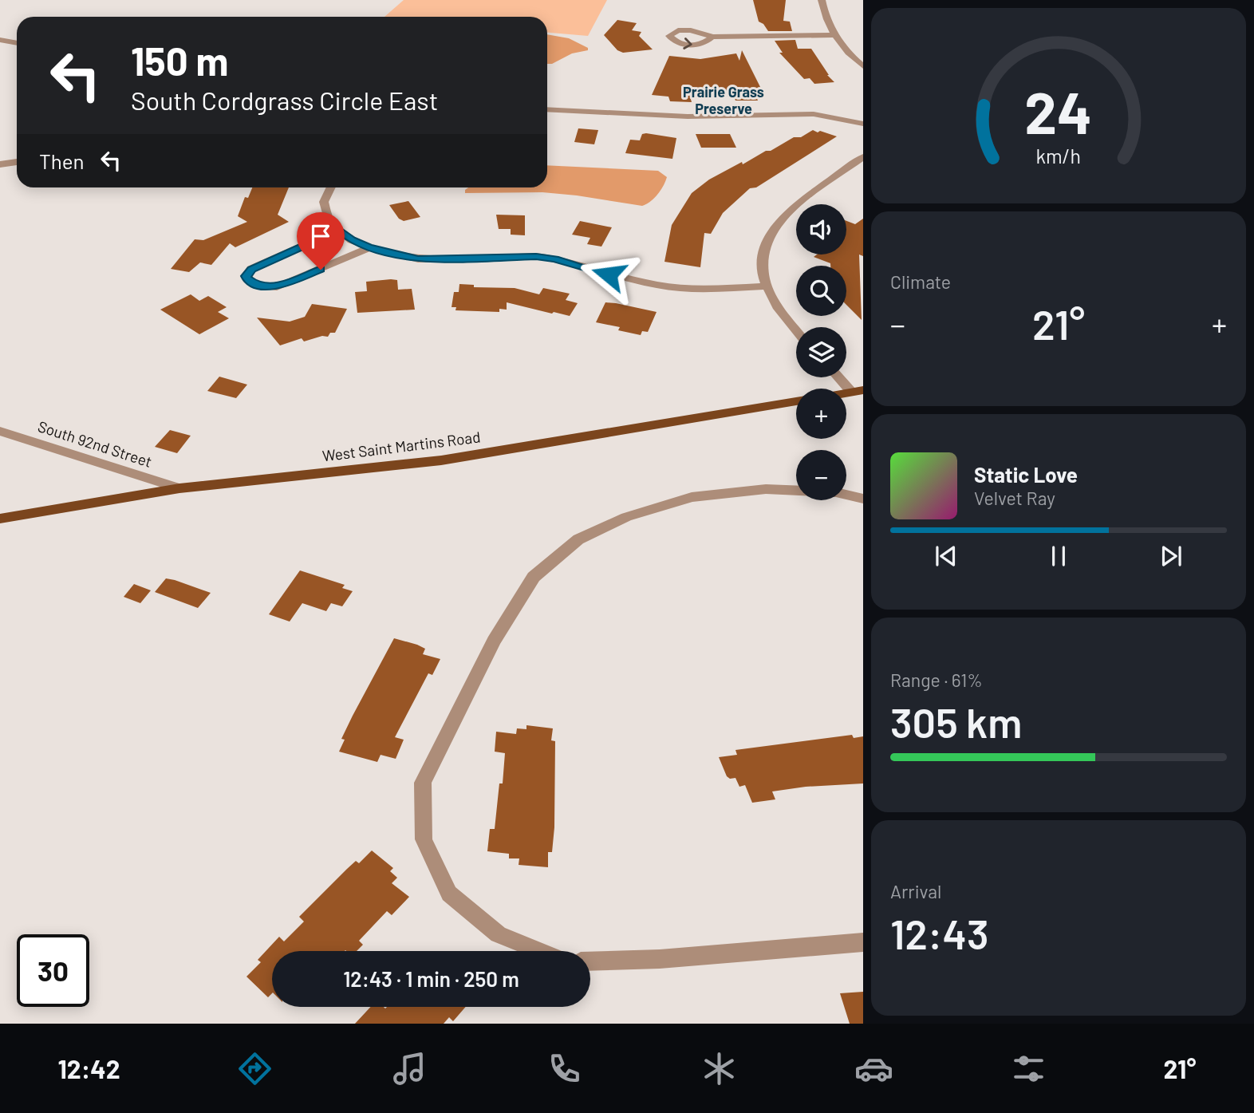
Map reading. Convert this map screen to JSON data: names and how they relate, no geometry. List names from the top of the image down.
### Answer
{
  "streets": {
    "main road": ["West Saint Martins Road"],
    "street": ["South 92nd Street"]
  },
  "crossings": [
    ["South 92nd Street", "West Saint Martins Road"]
  ],
  "districts": ["Prairie Grass Preserve"],
  "page": {
    "turn": ["150 m", "South Cordgrass Circle East"],
    "then": "Then",
    "map_buttons": ["+", "−"],
    "tile": [
      "Climate",
      ["Range · 61%", "305 km"],
      ["Arrival", "12:43"]
    ],
    "heat": ["−", "21°", "+"],
    "song": ["Static Love", "Velvet Ray"],
    "limit": "30",
    "trip": "12:43 · 1 min · 250 m",
    "tabs": ["12:42", "21°"],
    "gauge": ["24", "km/h"]
  }
}
